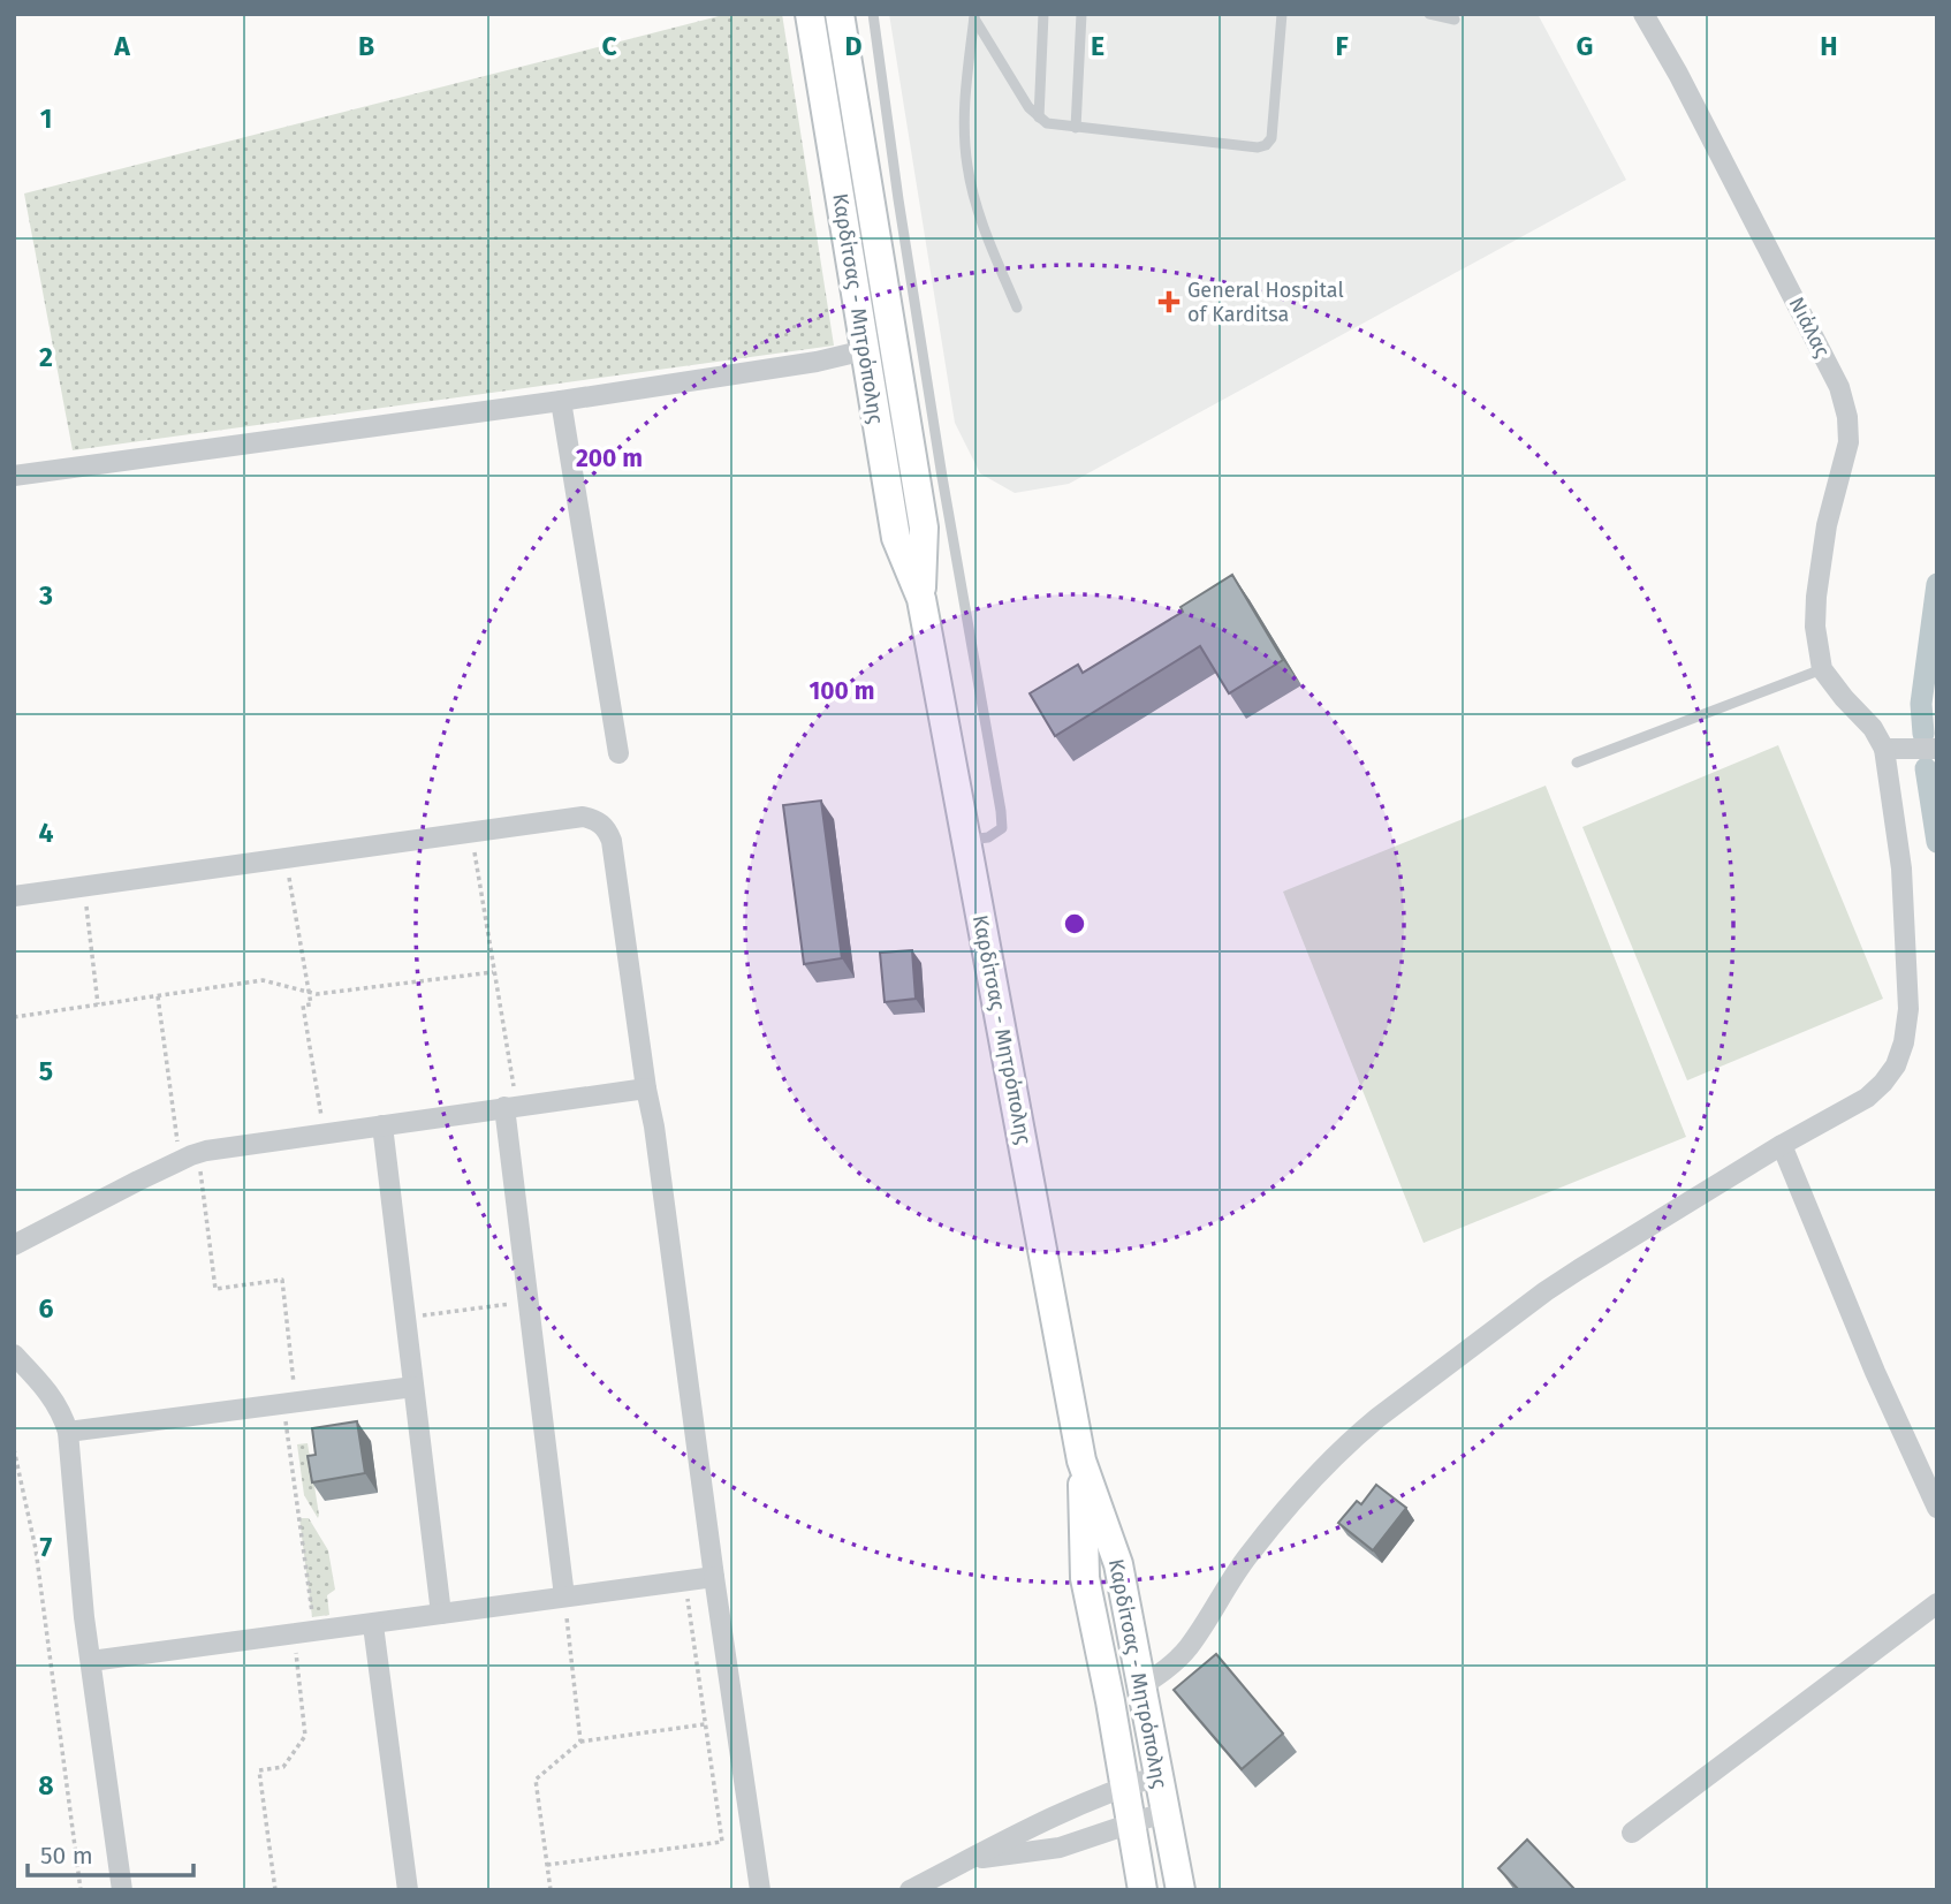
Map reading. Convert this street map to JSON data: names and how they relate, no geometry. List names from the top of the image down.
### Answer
{
  "streets": {
    "main road": ["Καρδίτσας - Μητρόπολης"],
    "street": ["Νιάλας"]
  },
  "places": {
    "health": ["General Hospital of Karditsa"]
  },
  "scale_bar": "50 m",
  "grid": {
    "columns": [
      "A",
      "B",
      "C",
      "D",
      "E",
      "F",
      "G",
      "H"
    ],
    "rows": [
      "1",
      "2",
      "3",
      "4",
      "5",
      "6",
      "7",
      "8"
    ]
  },
  "rings": ["200 m", "100 m"]
}
